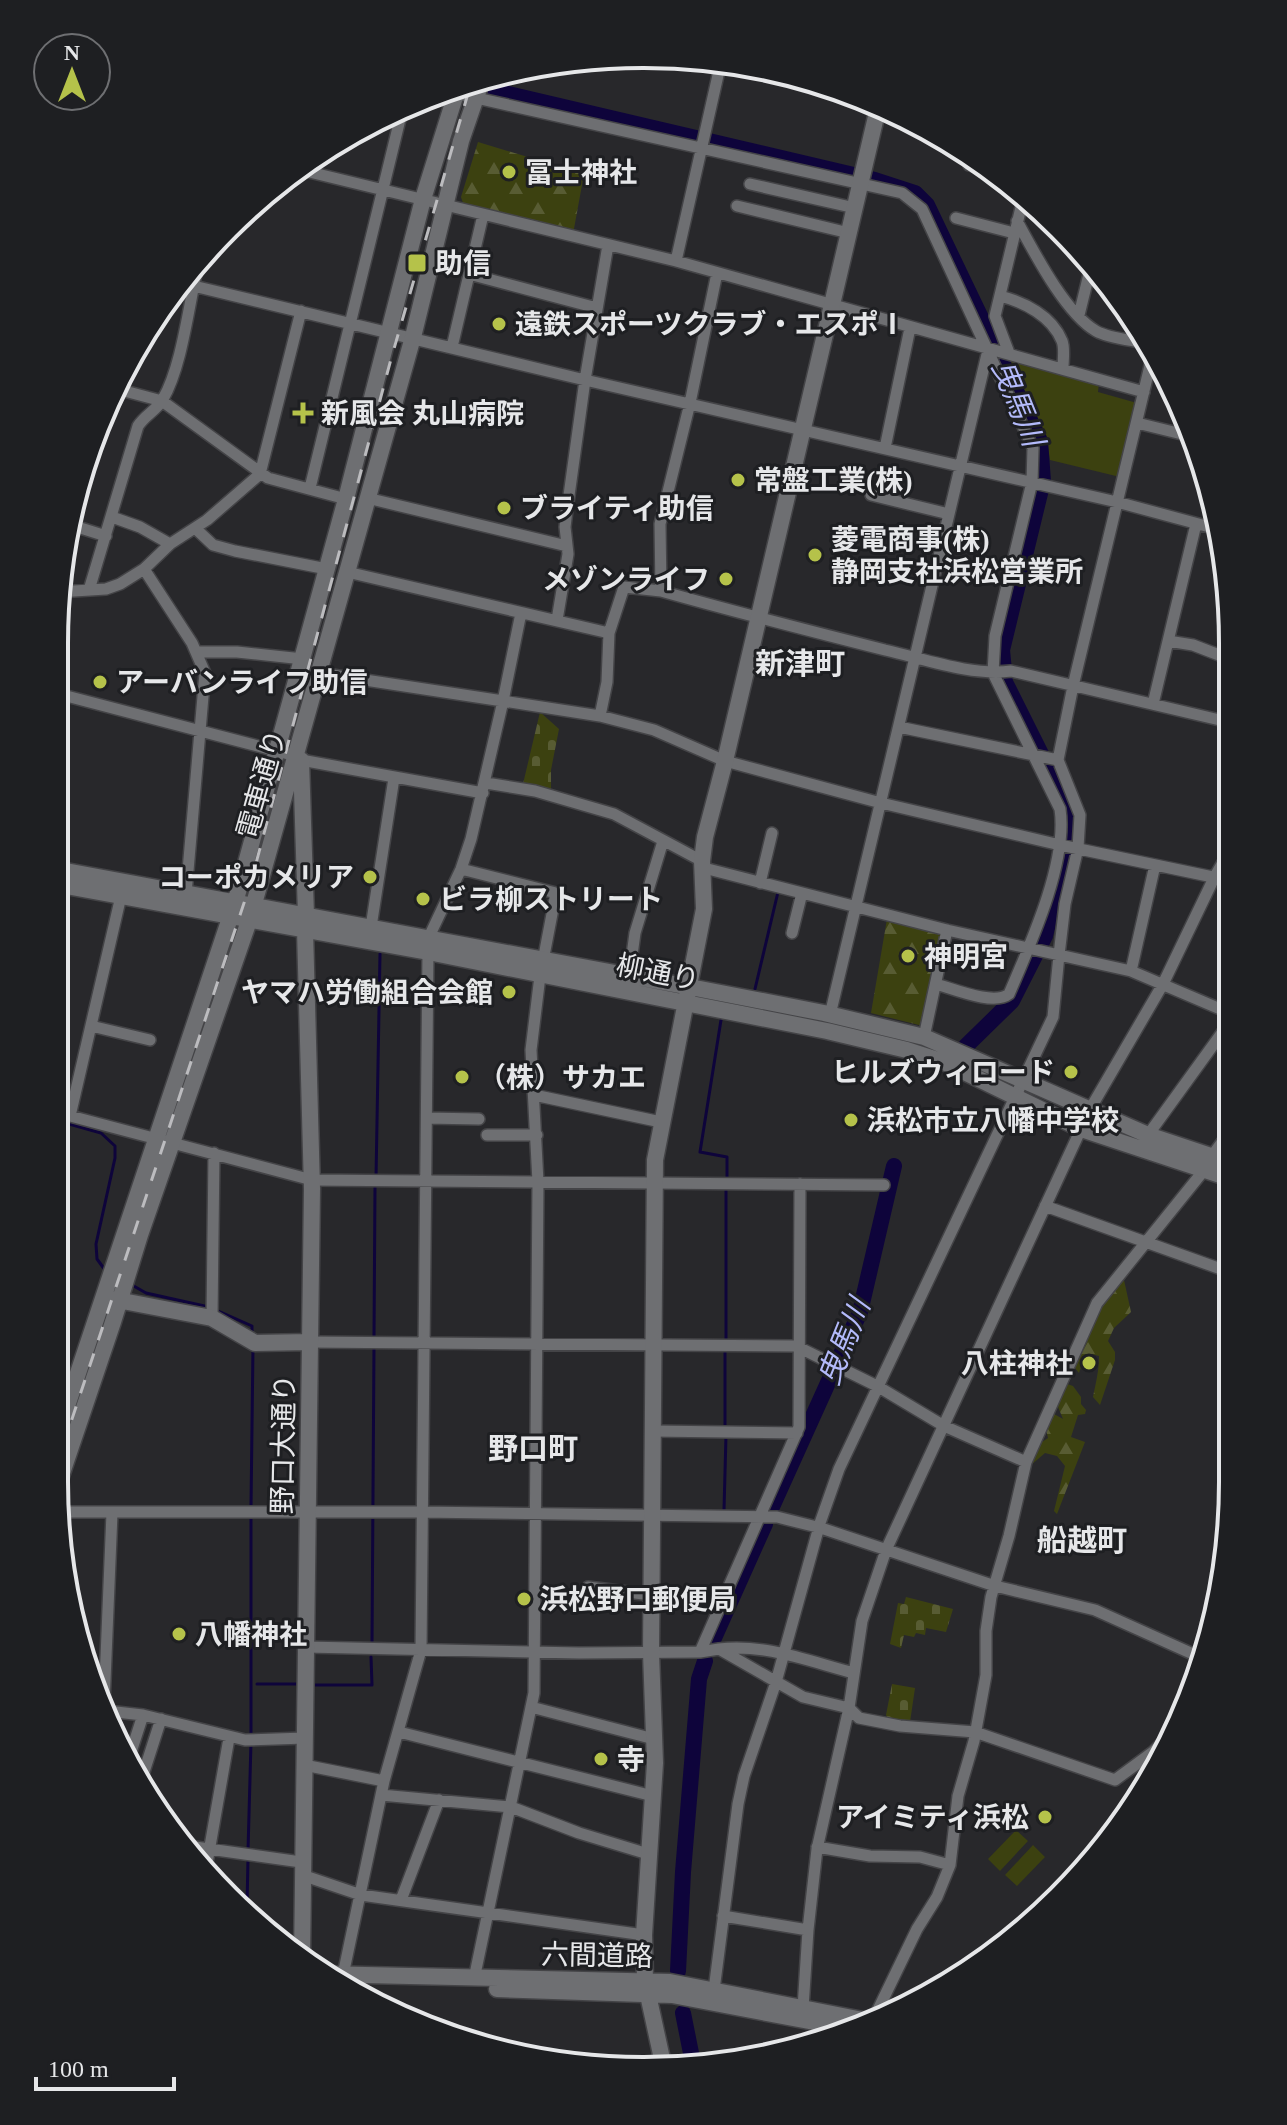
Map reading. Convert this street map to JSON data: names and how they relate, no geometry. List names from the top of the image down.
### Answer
{
  "streets": {
    "street": [
      "電車通り",
      "柳通り",
      "野口大通り",
      "六間道路"
    ]
  },
  "crossings": [
    ["電車通り", "柳通り"],
    ["電車通り", "野口大通り"],
    ["柳通り", "野口大通り"]
  ],
  "districts": ["新津町", "野口町", "船越町"],
  "water": ["曳馬川"],
  "places": {
    "other": [
      "冨士神社",
      "遠鉄スポーツクラブ・エスポⅠ",
      "常盤工業(株)",
      "ブライティ助信",
      "菱電商事(株) 静岡支社浜松営業所",
      "メゾンライフ",
      "アーバンライフ助信",
      "コーポカメリア",
      "ビラ柳ストリート",
      "神明宮",
      "ヤマハ労働組合会館",
      "ヒルズウィロード",
      "（株）サカエ",
      "浜松市立八幡中学校",
      "八柱神社",
      "浜松野口郵便局",
      "八幡神社",
      "寺",
      "アイミティ浜松"
    ],
    "transit": ["助信"],
    "health": ["新風会 丸山病院"]
  },
  "scale_bar": "100 m",
  "north": "top"
}
